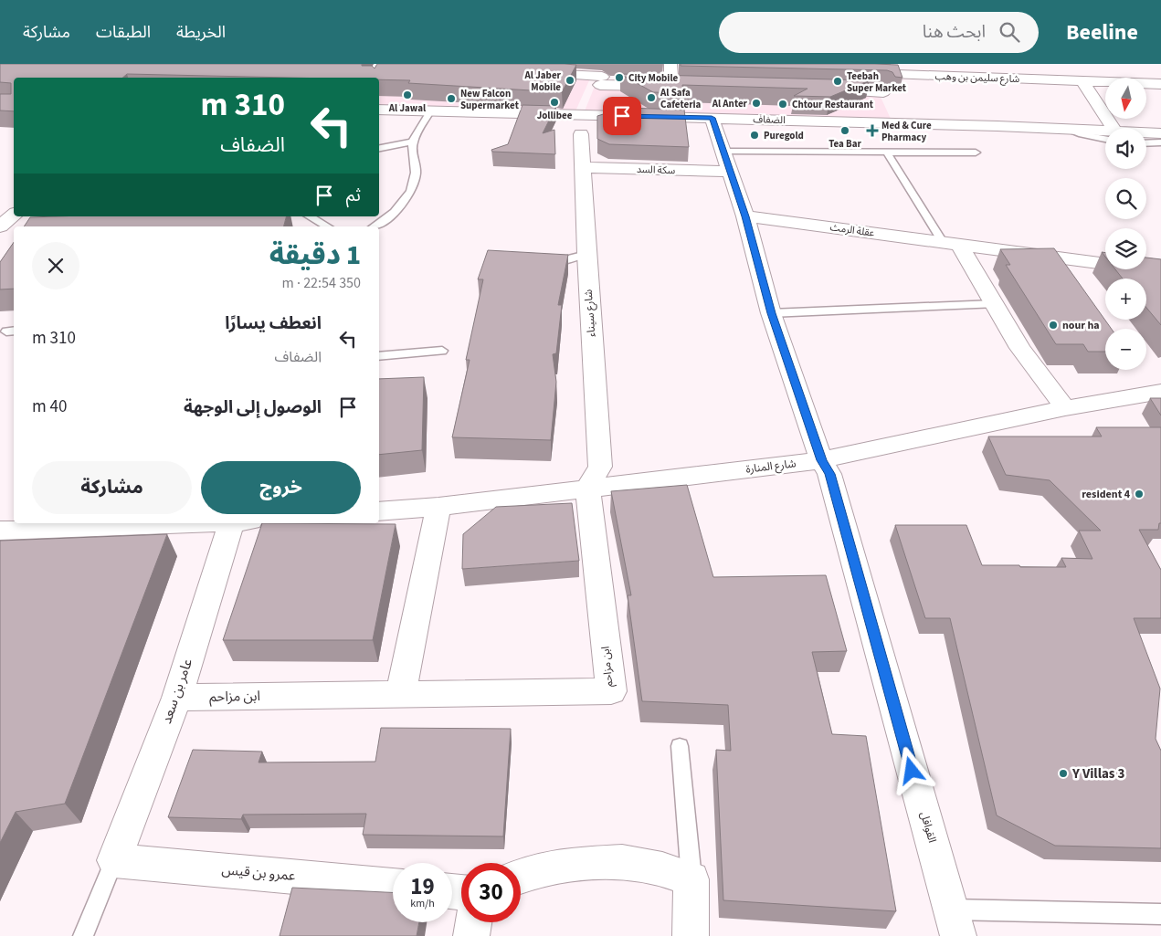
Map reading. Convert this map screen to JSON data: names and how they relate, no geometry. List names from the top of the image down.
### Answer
{
  "streets": {
    "street": [
      "شارع سليمن بن وهب",
      "الضفاف",
      "سكة السد",
      "عقلة الرمث",
      "شارع سيناء",
      "شارع المنارة",
      "ابن مزاحم",
      "عامر بن سعد",
      "القوافل",
      "عمرو بن قيس"
    ]
  },
  "crossings": [
    ["الضفاف", "القوافل"],
    ["سكة السد", "شارع سيناء"],
    ["سكة السد", "القوافل"],
    ["عقلة الرمث", "القوافل"],
    ["شارع سيناء", "شارع المنارة"],
    ["شارع سيناء", "ابن مزاحم"],
    ["شارع المنارة", "ابن مزاحم"],
    ["شارع المنارة", "القوافل"],
    ["ابن مزاحم", "عامر بن سعد"],
    ["عامر بن سعد", "عمرو بن قيس"]
  ],
  "places": {
    "other": [
      "City Mobile",
      "Al Jaber Mobile",
      "Teebah Super Market",
      "Al Jawal",
      "Al Safa Cafeteria",
      "New Falcon Supermarket",
      "Jollibee",
      "Al Anter",
      "Chtour Restaurant",
      "Tea Bar",
      "Puregold",
      "nour ha",
      "resident 4",
      "Y Villas 3"
    ],
    "health": ["Med & Cure Pharmacy"]
  },
  "north": "bottom",
  "page": {
    "header": "Beeline",
    "search": "ابحث هنا",
    "nav": ["الخريطة", "الطبقات", "مشاركة"],
    "map_buttons": ["+", "−"],
    "turn": ["310 m", "الضفاف"],
    "then": "ثم",
    "heading": ["1 دقيقة", "350 m · 22:54"],
    "list": [
      {
        "name": "انعطف يسارًا",
        "note": "الضفاف",
        "value": "310 m"
      },
      {
        "name": "الوصول إلى الوجهة",
        "value": "40 m"
      }
    ],
    "buttons": ["خروج", "مشاركة"],
    "speed": "19 km/h",
    "limit": "30"
  }
}
